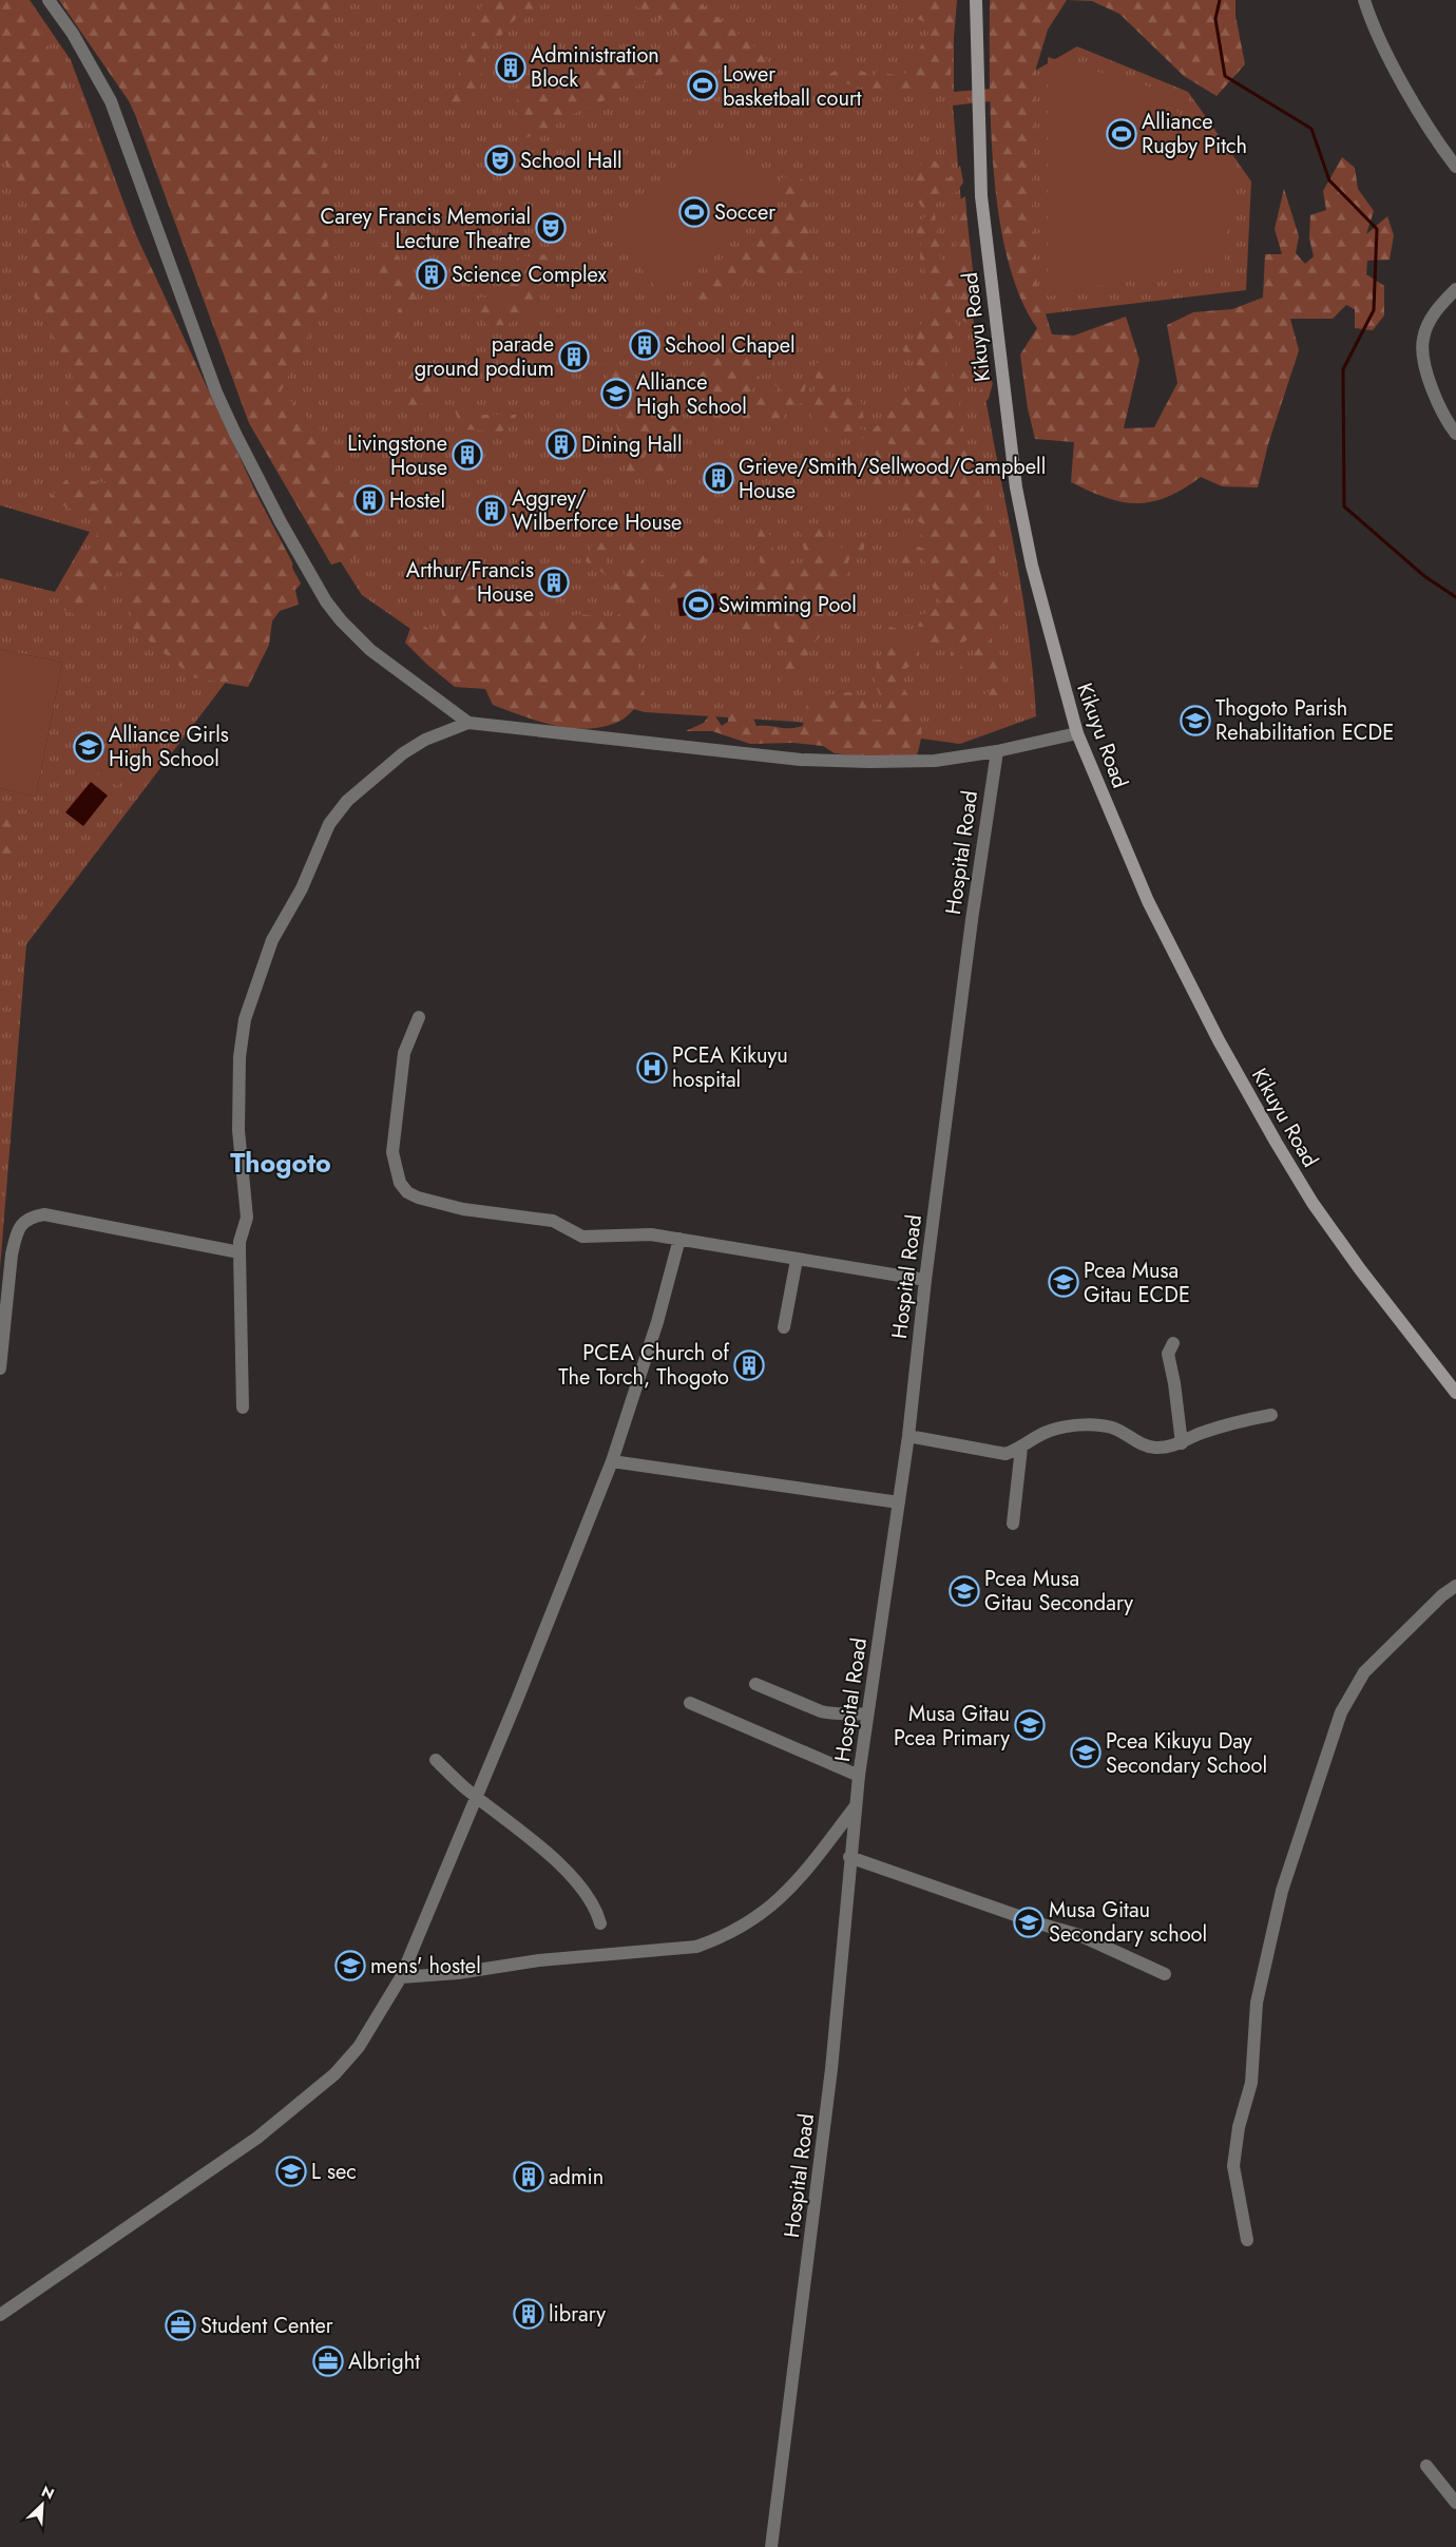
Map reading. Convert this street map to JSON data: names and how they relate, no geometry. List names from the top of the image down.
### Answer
{
  "streets": {
    "main road": ["Kikuyu Road"],
    "street": ["Hospital Road"]
  },
  "districts": ["Thogoto"],
  "places": {
    "building": [
      "Administration Block",
      "Science Complex",
      "School Chapel",
      "parade ground podium",
      "Dining Hall",
      "Livingstone House",
      "Grieve/Smith/Sellwood/Campbell House",
      "Hostel",
      "Aggrey/ Wilberforce House",
      "Arthur/Francis House",
      "PCEA Church of The Torch, Thogoto",
      "admin",
      "library"
    ],
    "sports": [
      "Lower basketball court",
      "Alliance Rugby Pitch",
      "Soccer",
      "Swimming Pool"
    ],
    "theatre": ["School Hall", "Carey Francis Memorial Lecture Theatre"],
    "school or university": [
      "Alliance High School",
      "Thogoto Parish Rehabilitation ECDE",
      "Alliance Girls High School",
      "Pcea Musa Gitau ECDE",
      "Pcea Musa Gitau Secondary",
      "Musa Gitau Pcea Primary",
      "Pcea Kikuyu Day Secondary School",
      "Musa Gitau Secondary school",
      "mens' hostel",
      "L sec"
    ],
    "hospital": ["PCEA Kikuyu hospital"],
    "office": ["Student Center", "Albright"]
  },
  "north": "top right"
}
